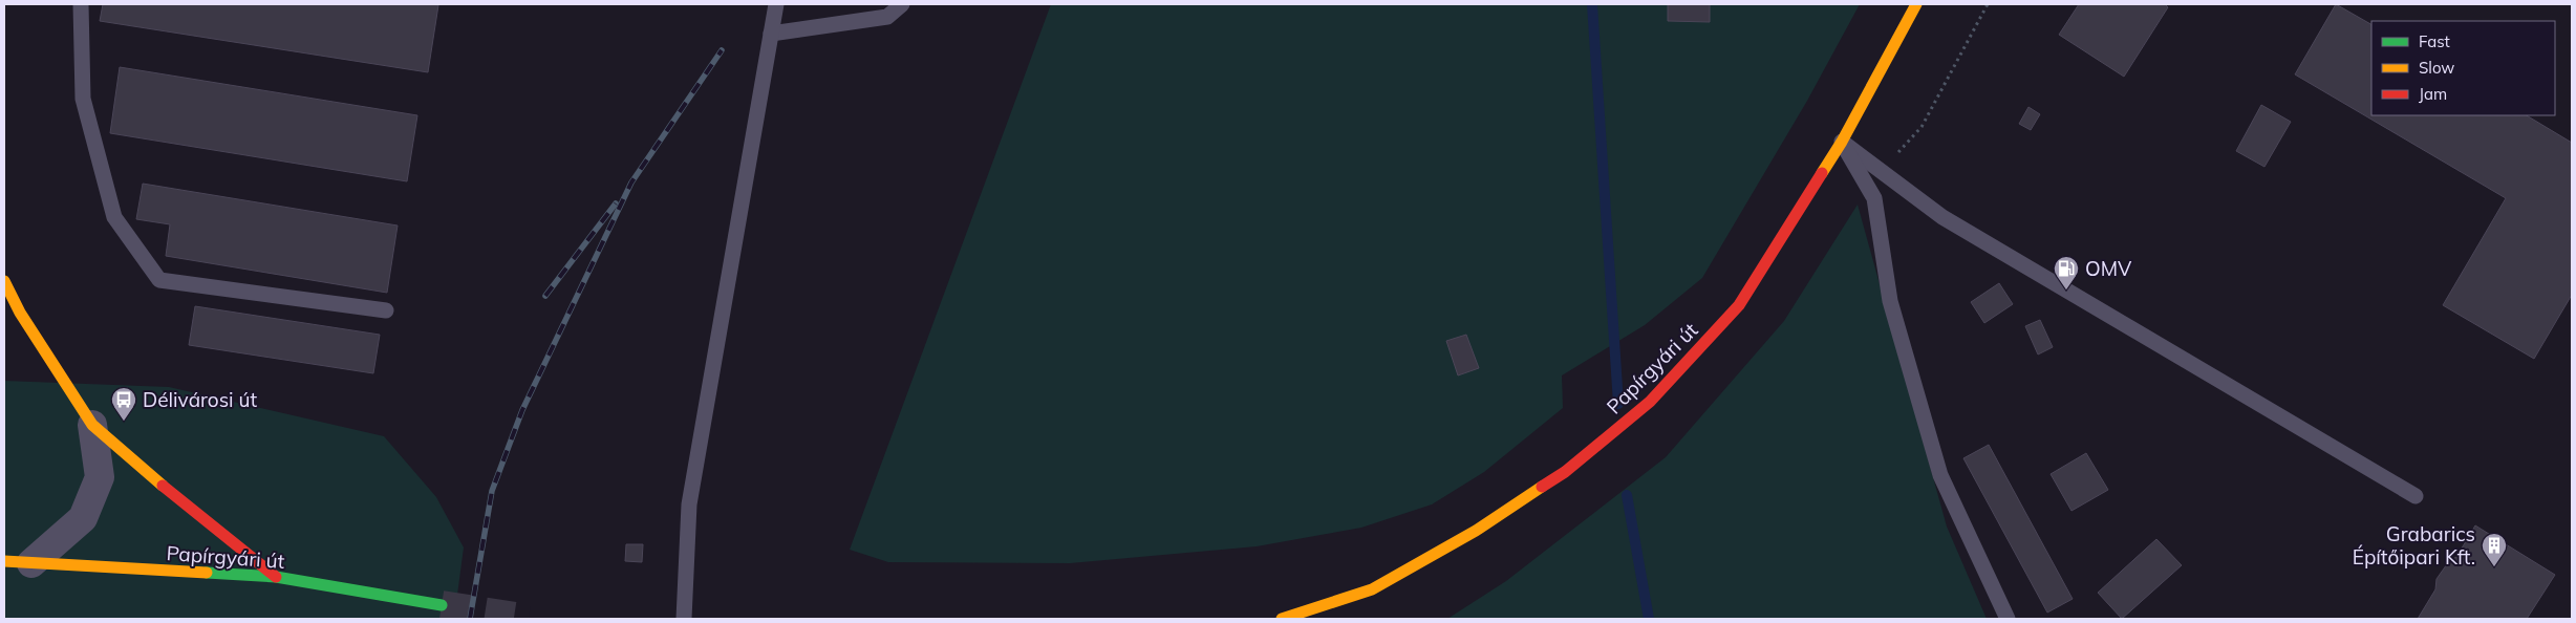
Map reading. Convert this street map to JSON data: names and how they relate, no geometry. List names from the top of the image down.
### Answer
{
  "streets": {
    "street": ["Papírgyári út"]
  },
  "places": {
    "fuel station": ["OMV"],
    "bus stop": ["Délivárosi út"],
    "building": ["Grabarics Építőipari Kft."]
  },
  "legend": ["Fast", "Slow", "Jam"]
}
